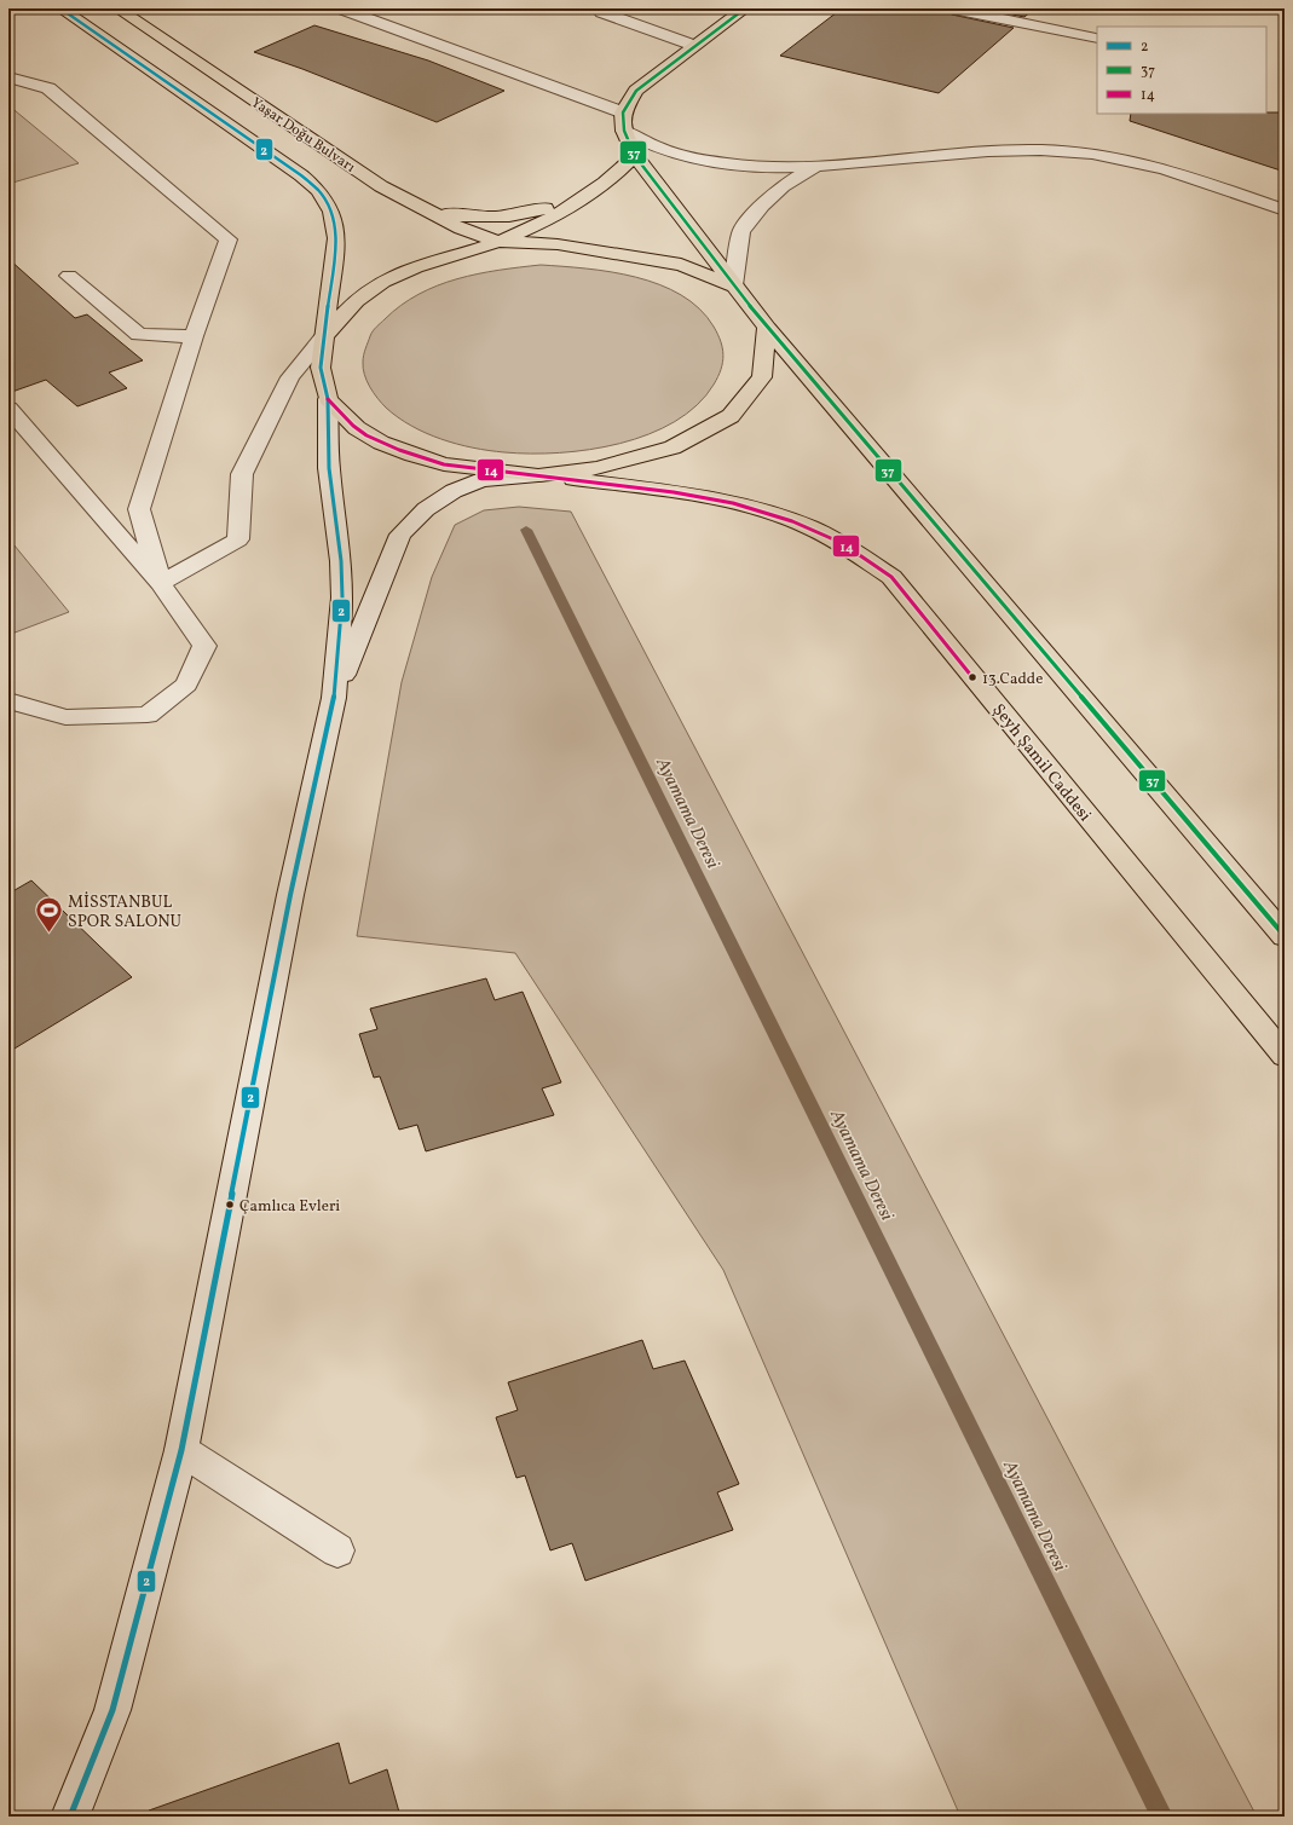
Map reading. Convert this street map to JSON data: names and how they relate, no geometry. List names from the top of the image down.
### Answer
{
  "streets": {
    "main road": ["Yaşar Doğu Bulvarı", "Şeyh Şamil Caddesi"]
  },
  "water": ["Ayamama Deresi"],
  "places": {
    "other": ["13.Cadde", "Çamlıca Evleri"],
    "sports": ["MİSSTANBUL SPOR SALONU"]
  },
  "lines": ["transit line 2", "transit line 37", "transit line 14"],
  "legend": ["2", "37", "14"]
}
